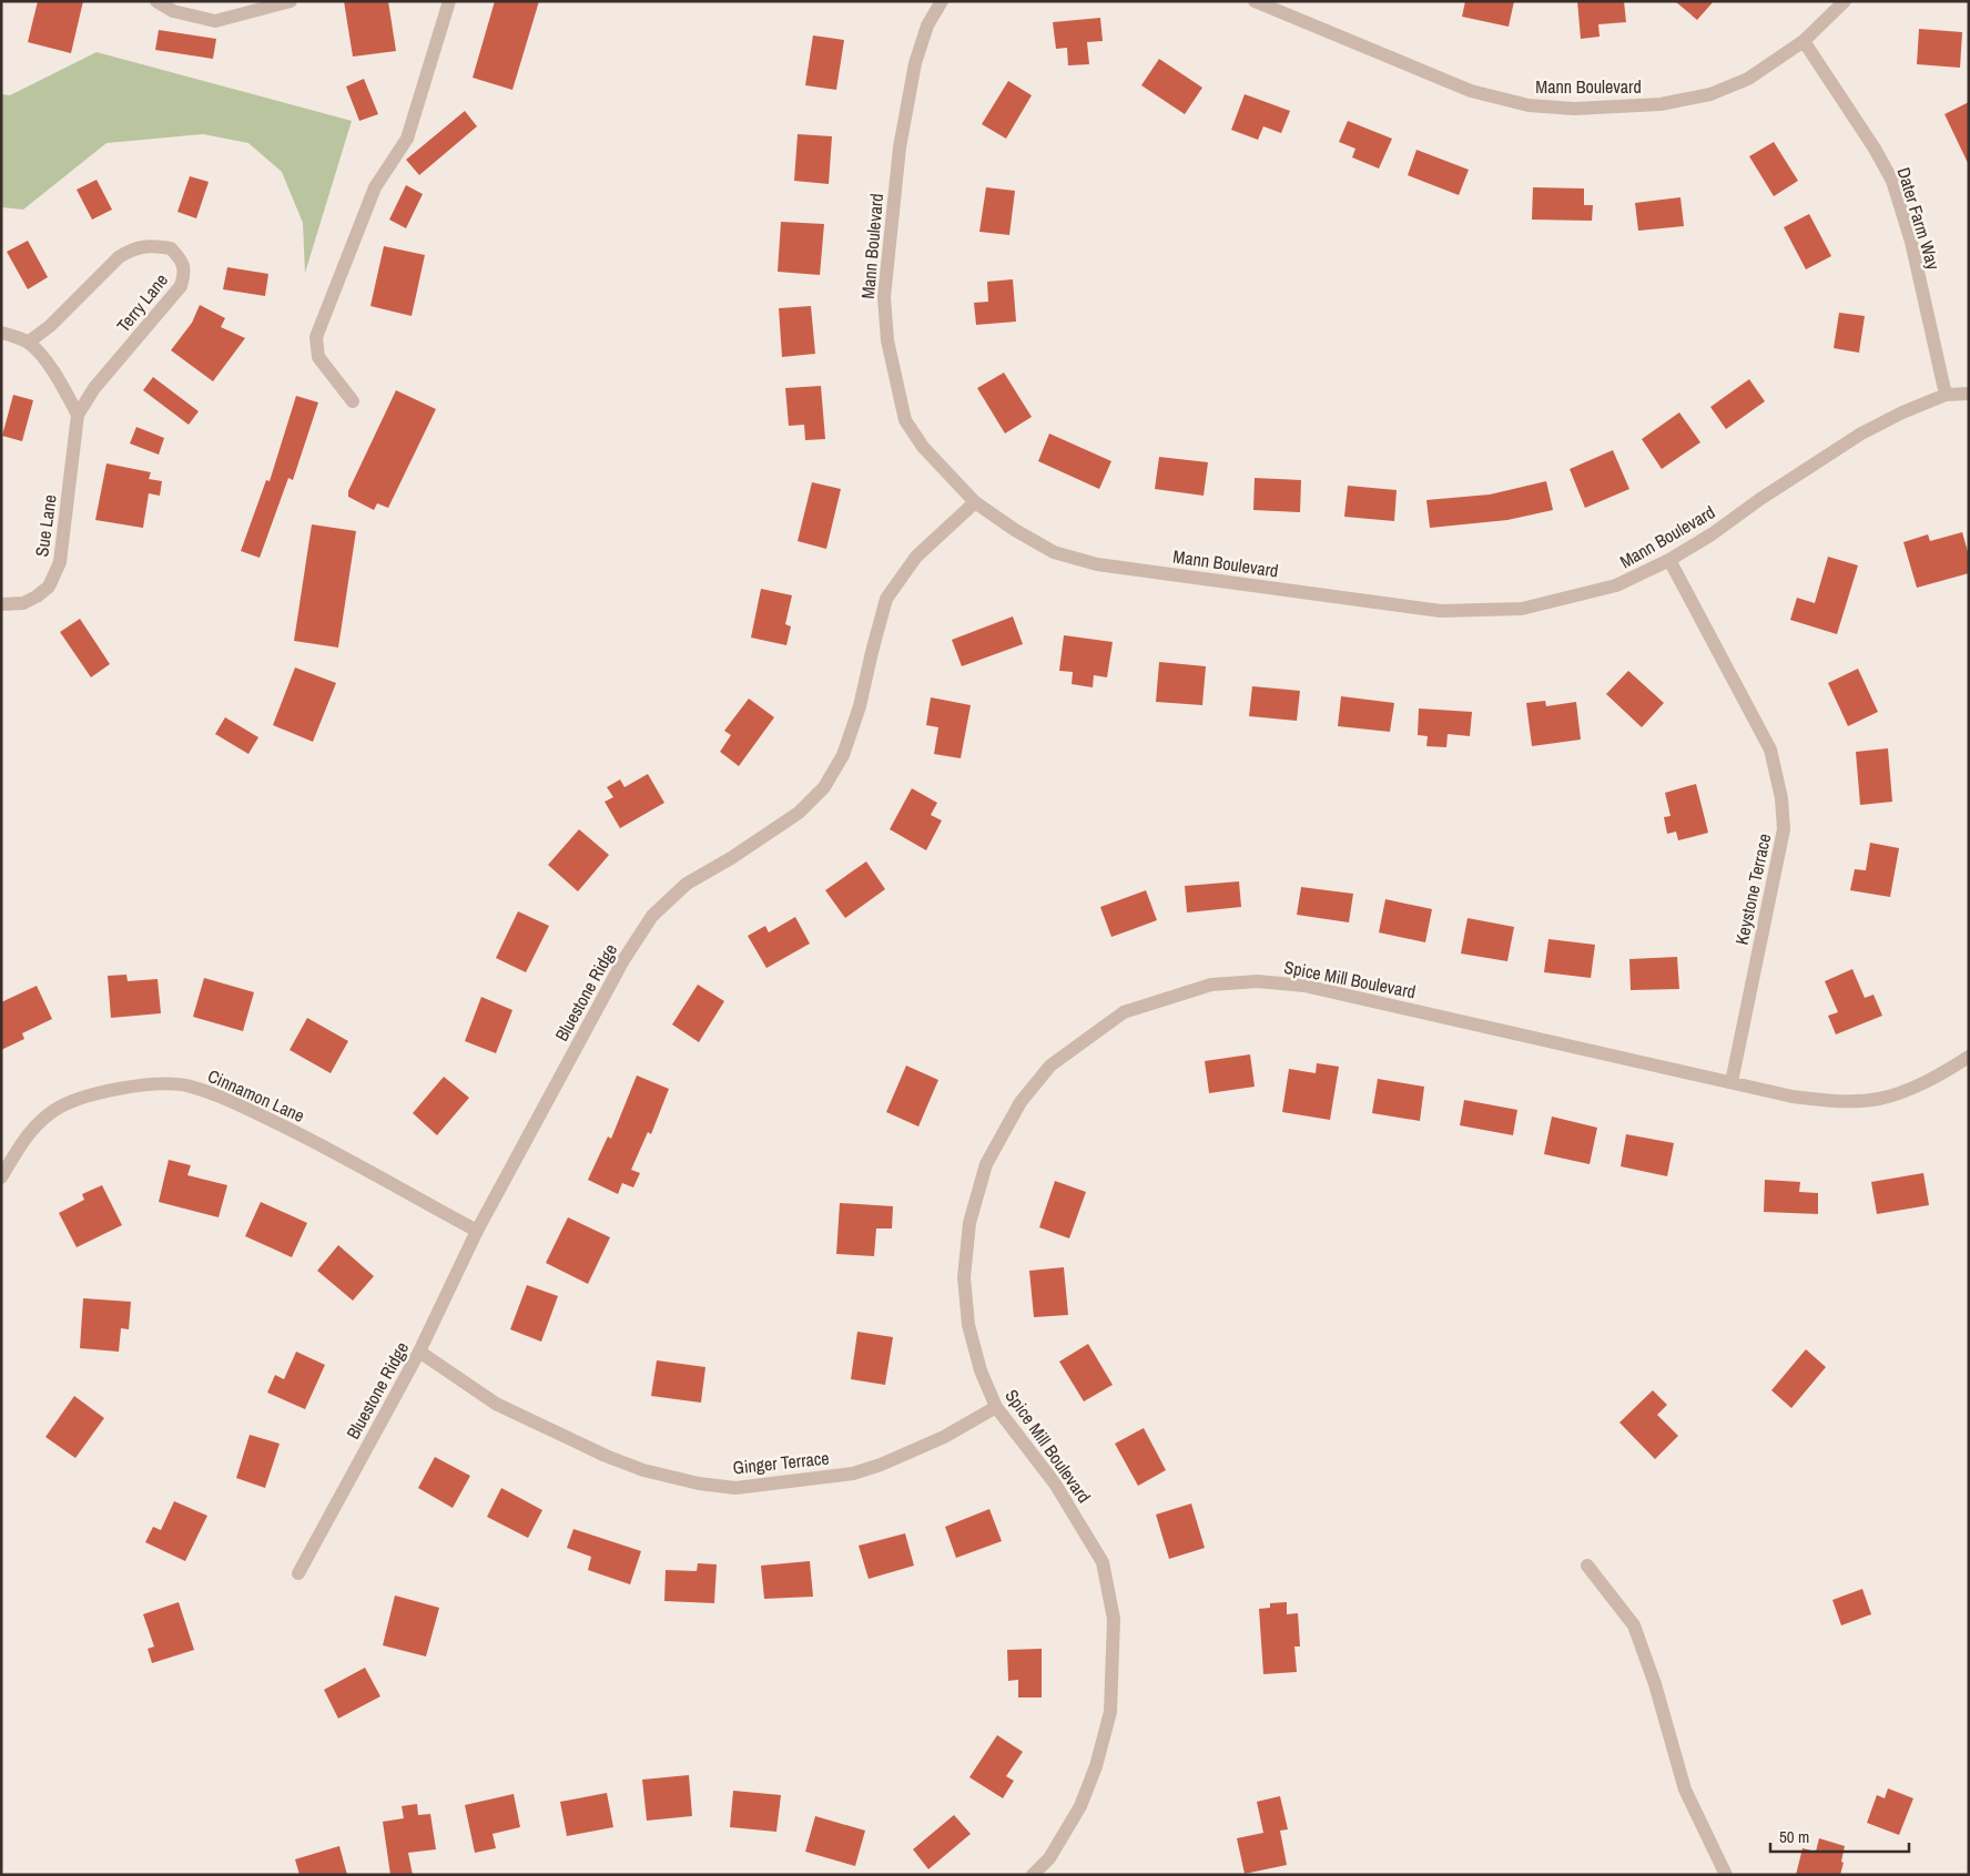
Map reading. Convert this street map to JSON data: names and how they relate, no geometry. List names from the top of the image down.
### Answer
{
  "streets": {
    "street": [
      "Mann Boulevard",
      "Dater Farm Way",
      "Terry Lane",
      "Sue Lane",
      "Keystone Terrace",
      "Spice Mill Boulevard",
      "Bluestone Ridge",
      "Cinnamon Lane",
      "Ginger Terrace"
    ]
  },
  "crossings": [
    ["Mann Boulevard", "Dater Farm Way"],
    ["Mann Boulevard", "Keystone Terrace"],
    ["Mann Boulevard", "Bluestone Ridge"],
    ["Terry Lane", "Sue Lane"],
    ["Keystone Terrace", "Spice Mill Boulevard"],
    ["Spice Mill Boulevard", "Ginger Terrace"],
    ["Bluestone Ridge", "Cinnamon Lane"],
    ["Bluestone Ridge", "Ginger Terrace"]
  ],
  "scale_bar": "50 m"
}
